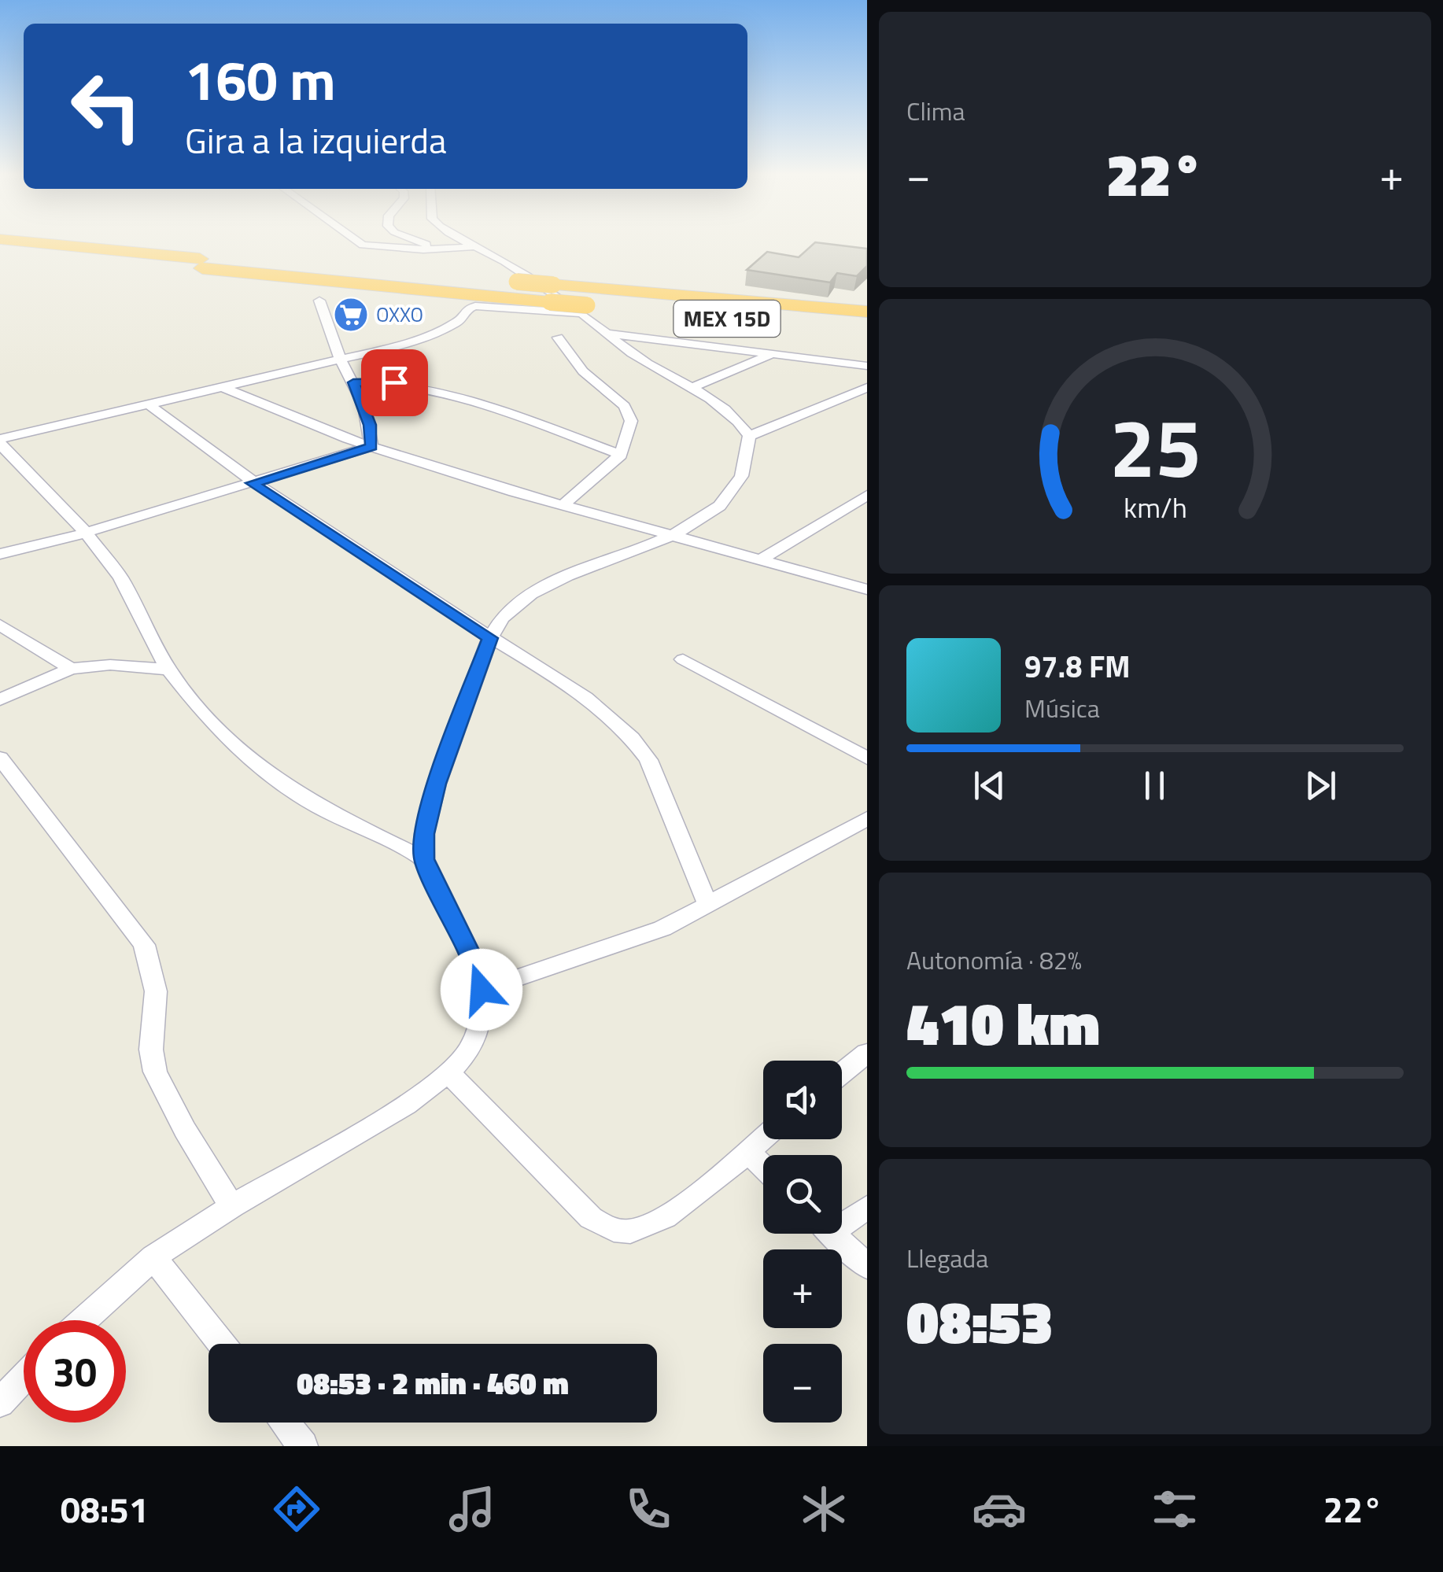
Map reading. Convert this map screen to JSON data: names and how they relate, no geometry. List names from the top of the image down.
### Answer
{
  "streets": {
    "highway": ["MEX 15D"]
  },
  "places": {
    "supermarket": ["OXXO"]
  },
  "page": {
    "tile": [
      "Clima",
      ["Autonomía · 82%", "410 km"],
      ["Llegada", "08:53"]
    ],
    "turn": ["160 m", "Gira a la izquierda"],
    "heat": ["−", "22°", "+"],
    "song": ["97.8 FM", "Música"],
    "map_buttons": ["+", "−"],
    "limit": "30",
    "trip": "08:53 · 2 min · 460 m",
    "tabs": ["08:51", "22°"],
    "gauge": ["25", "km/h"]
  }
}
